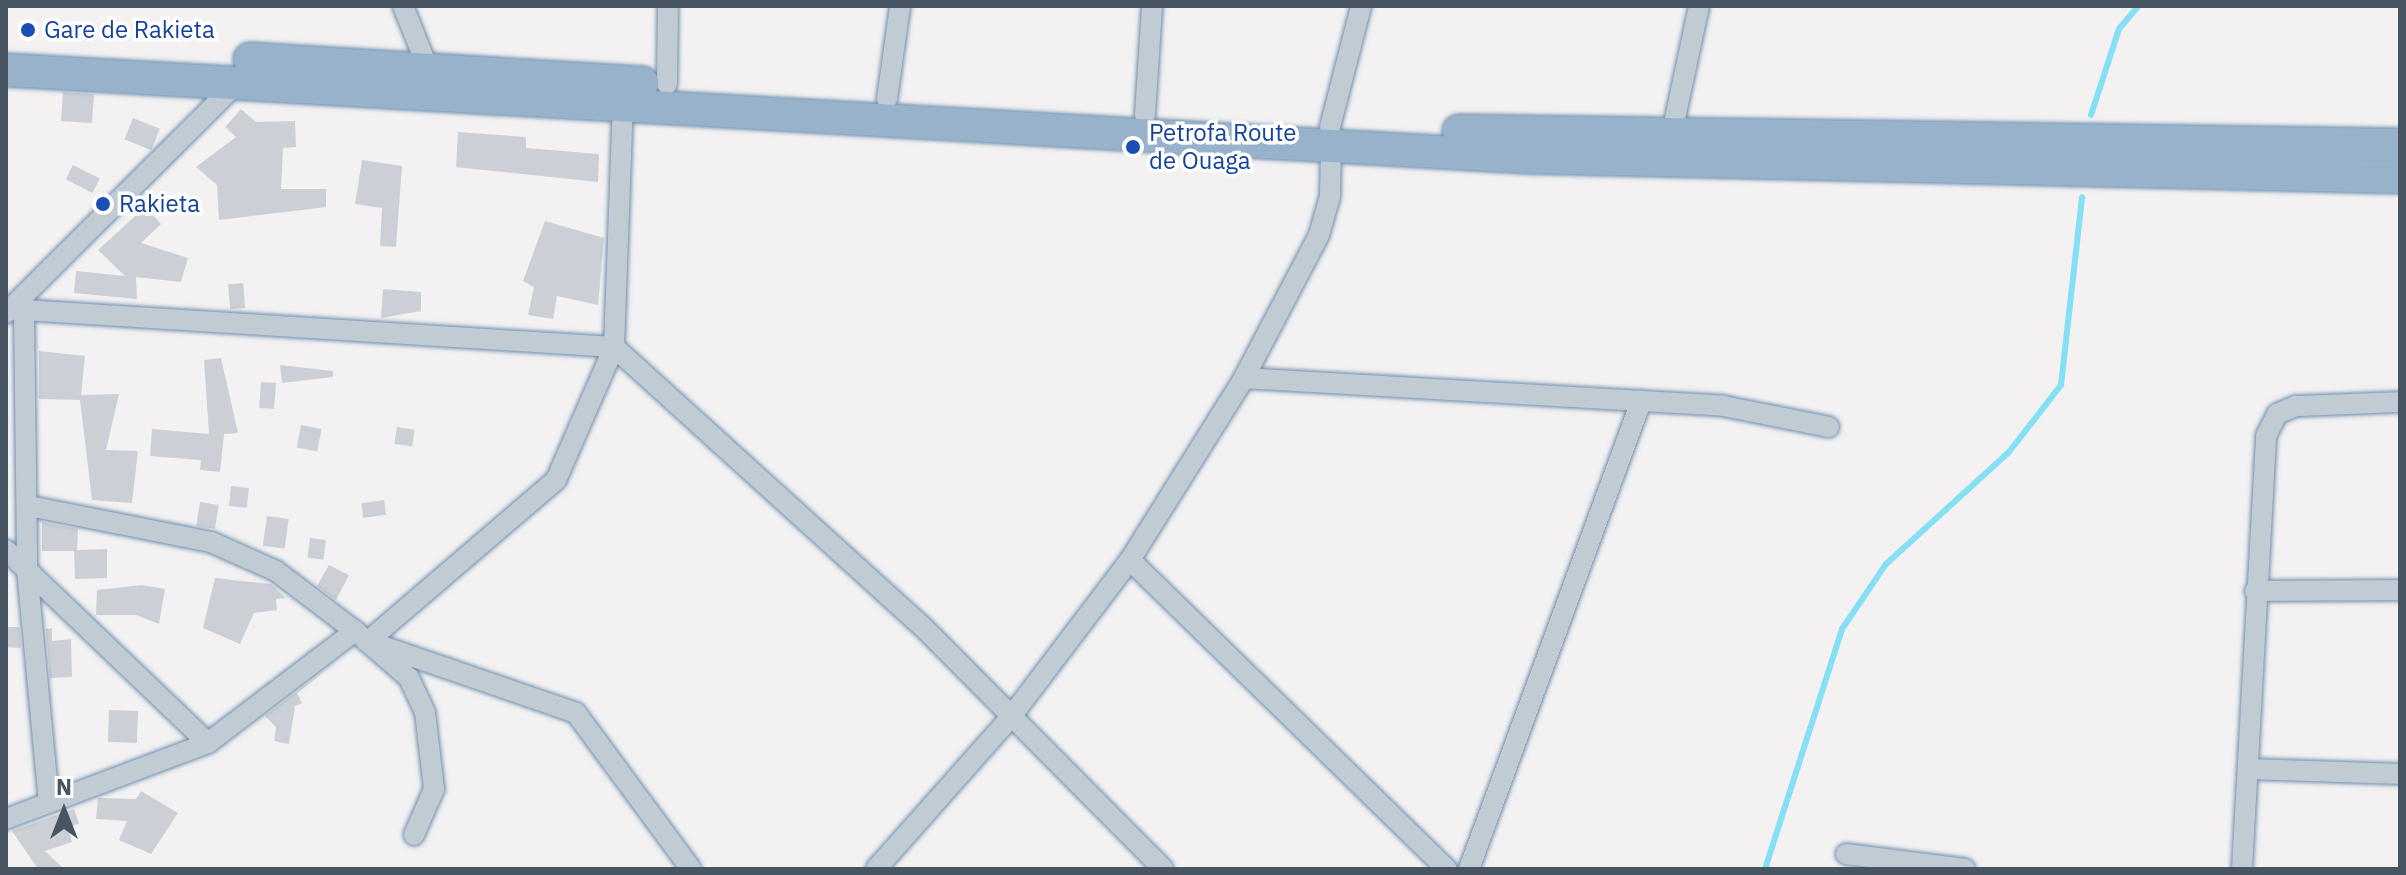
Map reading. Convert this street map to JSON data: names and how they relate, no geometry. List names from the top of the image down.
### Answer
{
  "places": ["Gare de Rakieta", "Petrofa Route de Ouaga", "Rakieta"],
  "north": "top"
}
